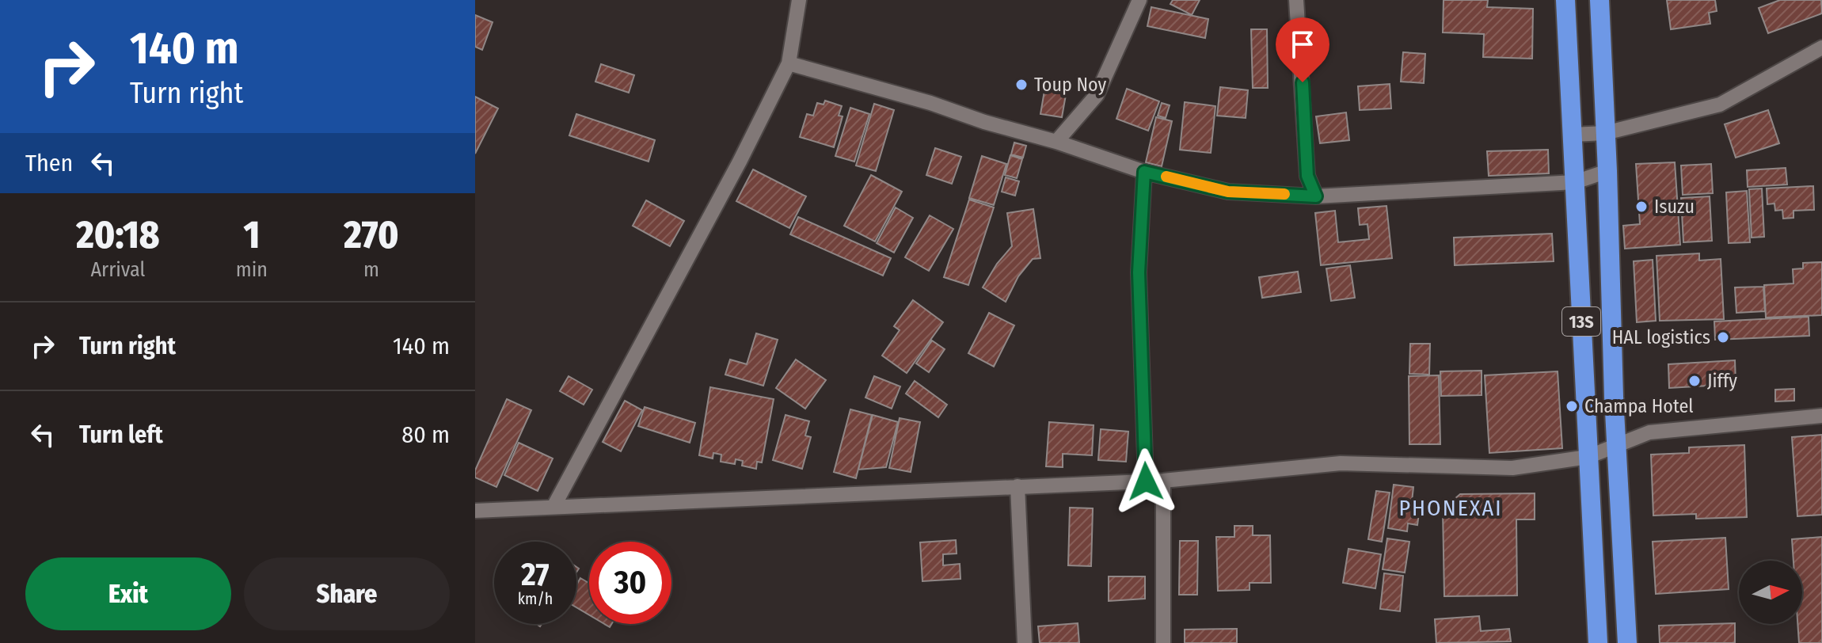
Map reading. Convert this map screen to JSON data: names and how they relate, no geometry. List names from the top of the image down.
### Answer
{
  "streets": {
    "highway": ["13S"]
  },
  "districts": ["PHONEXAI"],
  "places": [
    "Toup Noy",
    "Isuzu",
    "HAL logistics",
    "Jiffy",
    "Champa Hotel"
  ],
  "north": "right",
  "page": {
    "turn": ["140 m", "Turn right"],
    "then": "Then",
    "eta": [
      "20:18",
      "Arrival",
      "1",
      "min",
      "270",
      "m"
    ],
    "list": [
      {
        "name": "Turn right",
        "value": "140 m"
      },
      {
        "name": "Turn left",
        "value": "80 m"
      }
    ],
    "speed": "27 km/h",
    "limit": "30",
    "buttons": ["Exit", "Share"]
  }
}
